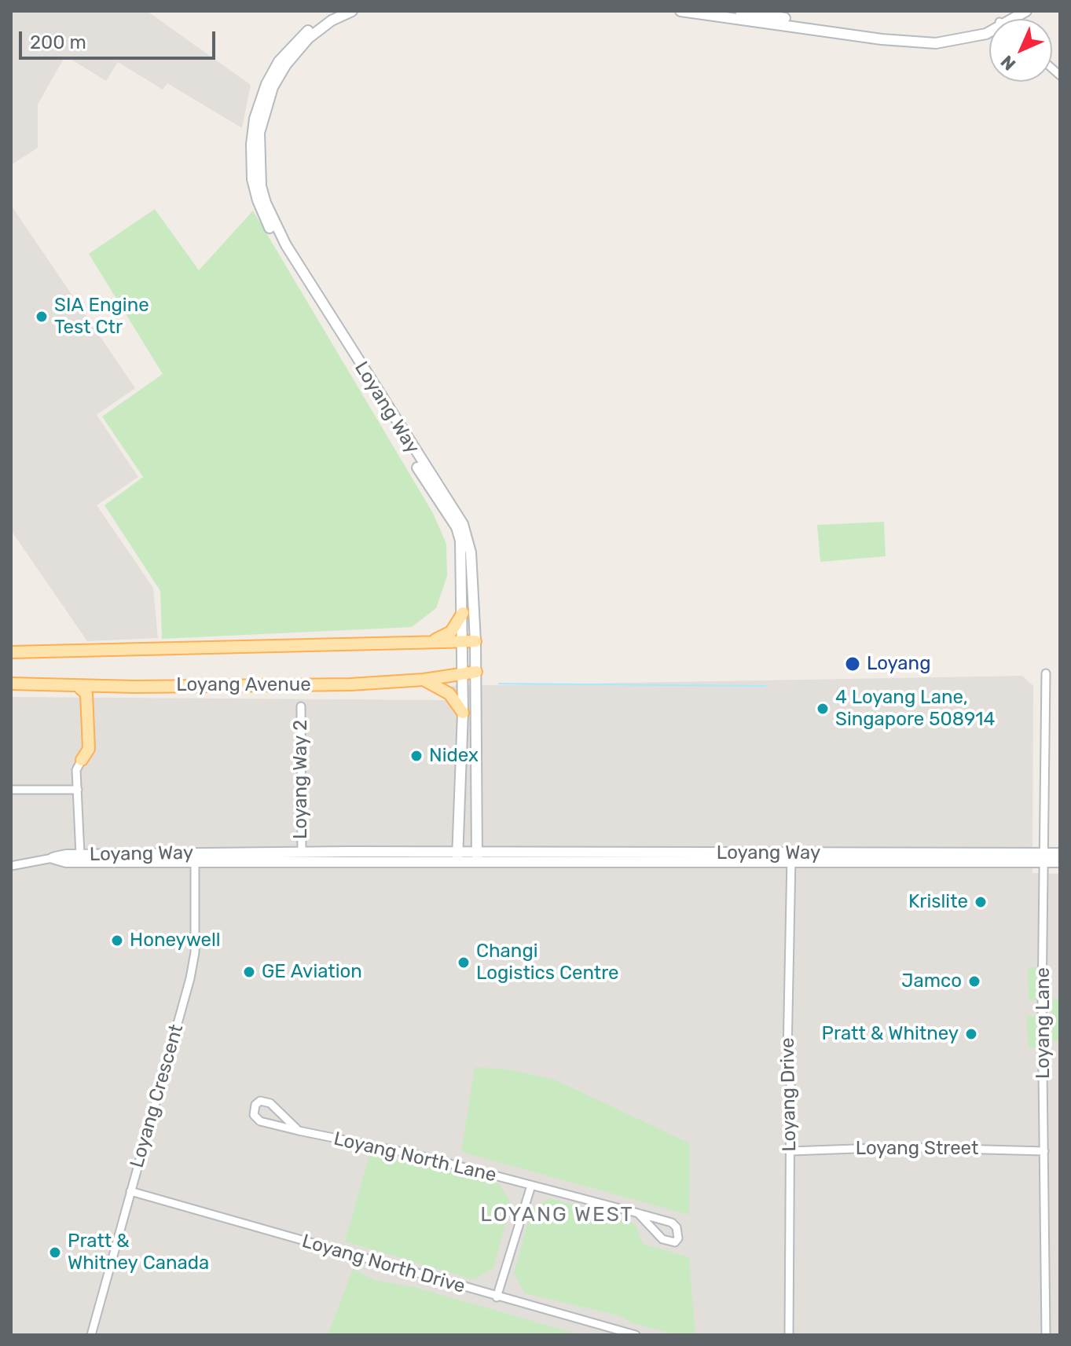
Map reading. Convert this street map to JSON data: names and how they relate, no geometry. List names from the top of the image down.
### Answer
{
  "streets": {
    "main road": ["Loyang Avenue"],
    "street": [
      "Loyang Way",
      "Loyang Way 2",
      "Loyang Lane",
      "Loyang Drive",
      "Loyang Crescent",
      "Loyang Street",
      "Loyang North Lane",
      "Loyang North Drive"
    ]
  },
  "crossings": [
    ["Loyang Way", "Loyang Avenue"],
    ["Loyang Way", "Loyang Way 2"],
    ["Loyang Way", "Loyang Lane"],
    ["Loyang Way", "Loyang Drive"],
    ["Loyang Way", "Loyang Crescent"],
    ["Loyang Lane", "Loyang Street"],
    ["Loyang Drive", "Loyang Street"],
    ["Loyang Crescent", "Loyang North Drive"]
  ],
  "districts": ["LOYANG WEST"],
  "places": [
    "SIA Engine Test Ctr",
    "Loyang",
    "4 Loyang Lane, Singapore 508914",
    "Nidex",
    "Krislite",
    "Honeywell",
    "Changi Logistics Centre",
    "GE Aviation",
    "Jamco",
    "Pratt & Whitney",
    "Pratt & Whitney Canada"
  ],
  "scale_bar": "200 m",
  "north": "bottom left"
}
